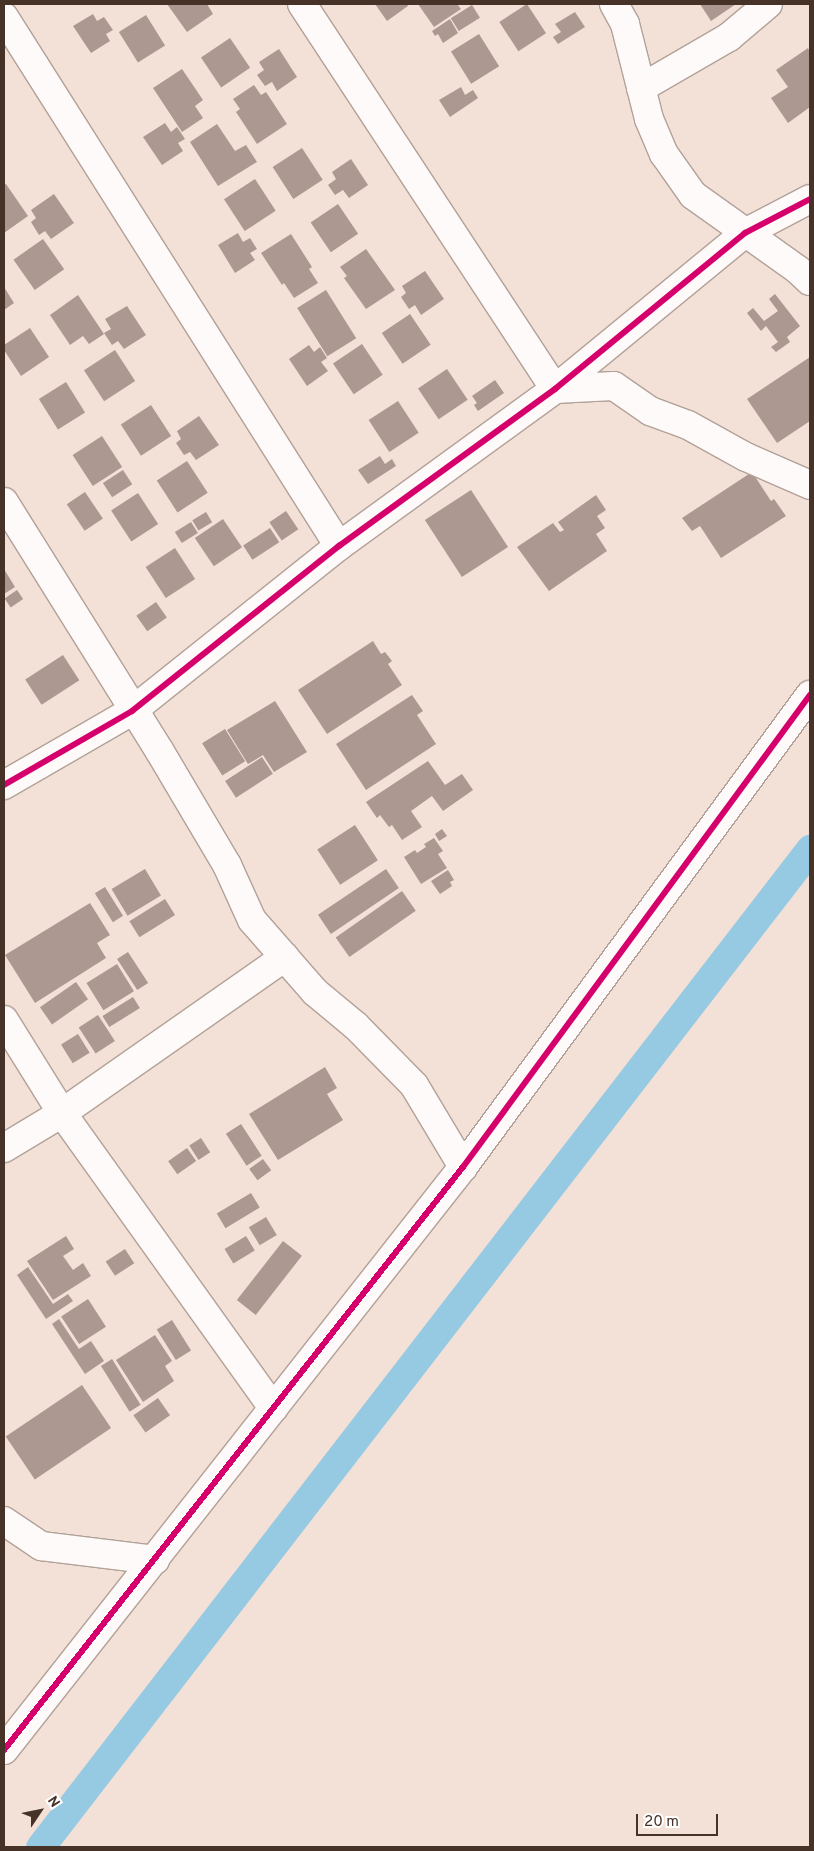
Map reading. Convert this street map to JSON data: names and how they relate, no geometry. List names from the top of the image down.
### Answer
{
  "scale_bar": "20 m",
  "north": "top right"
}
